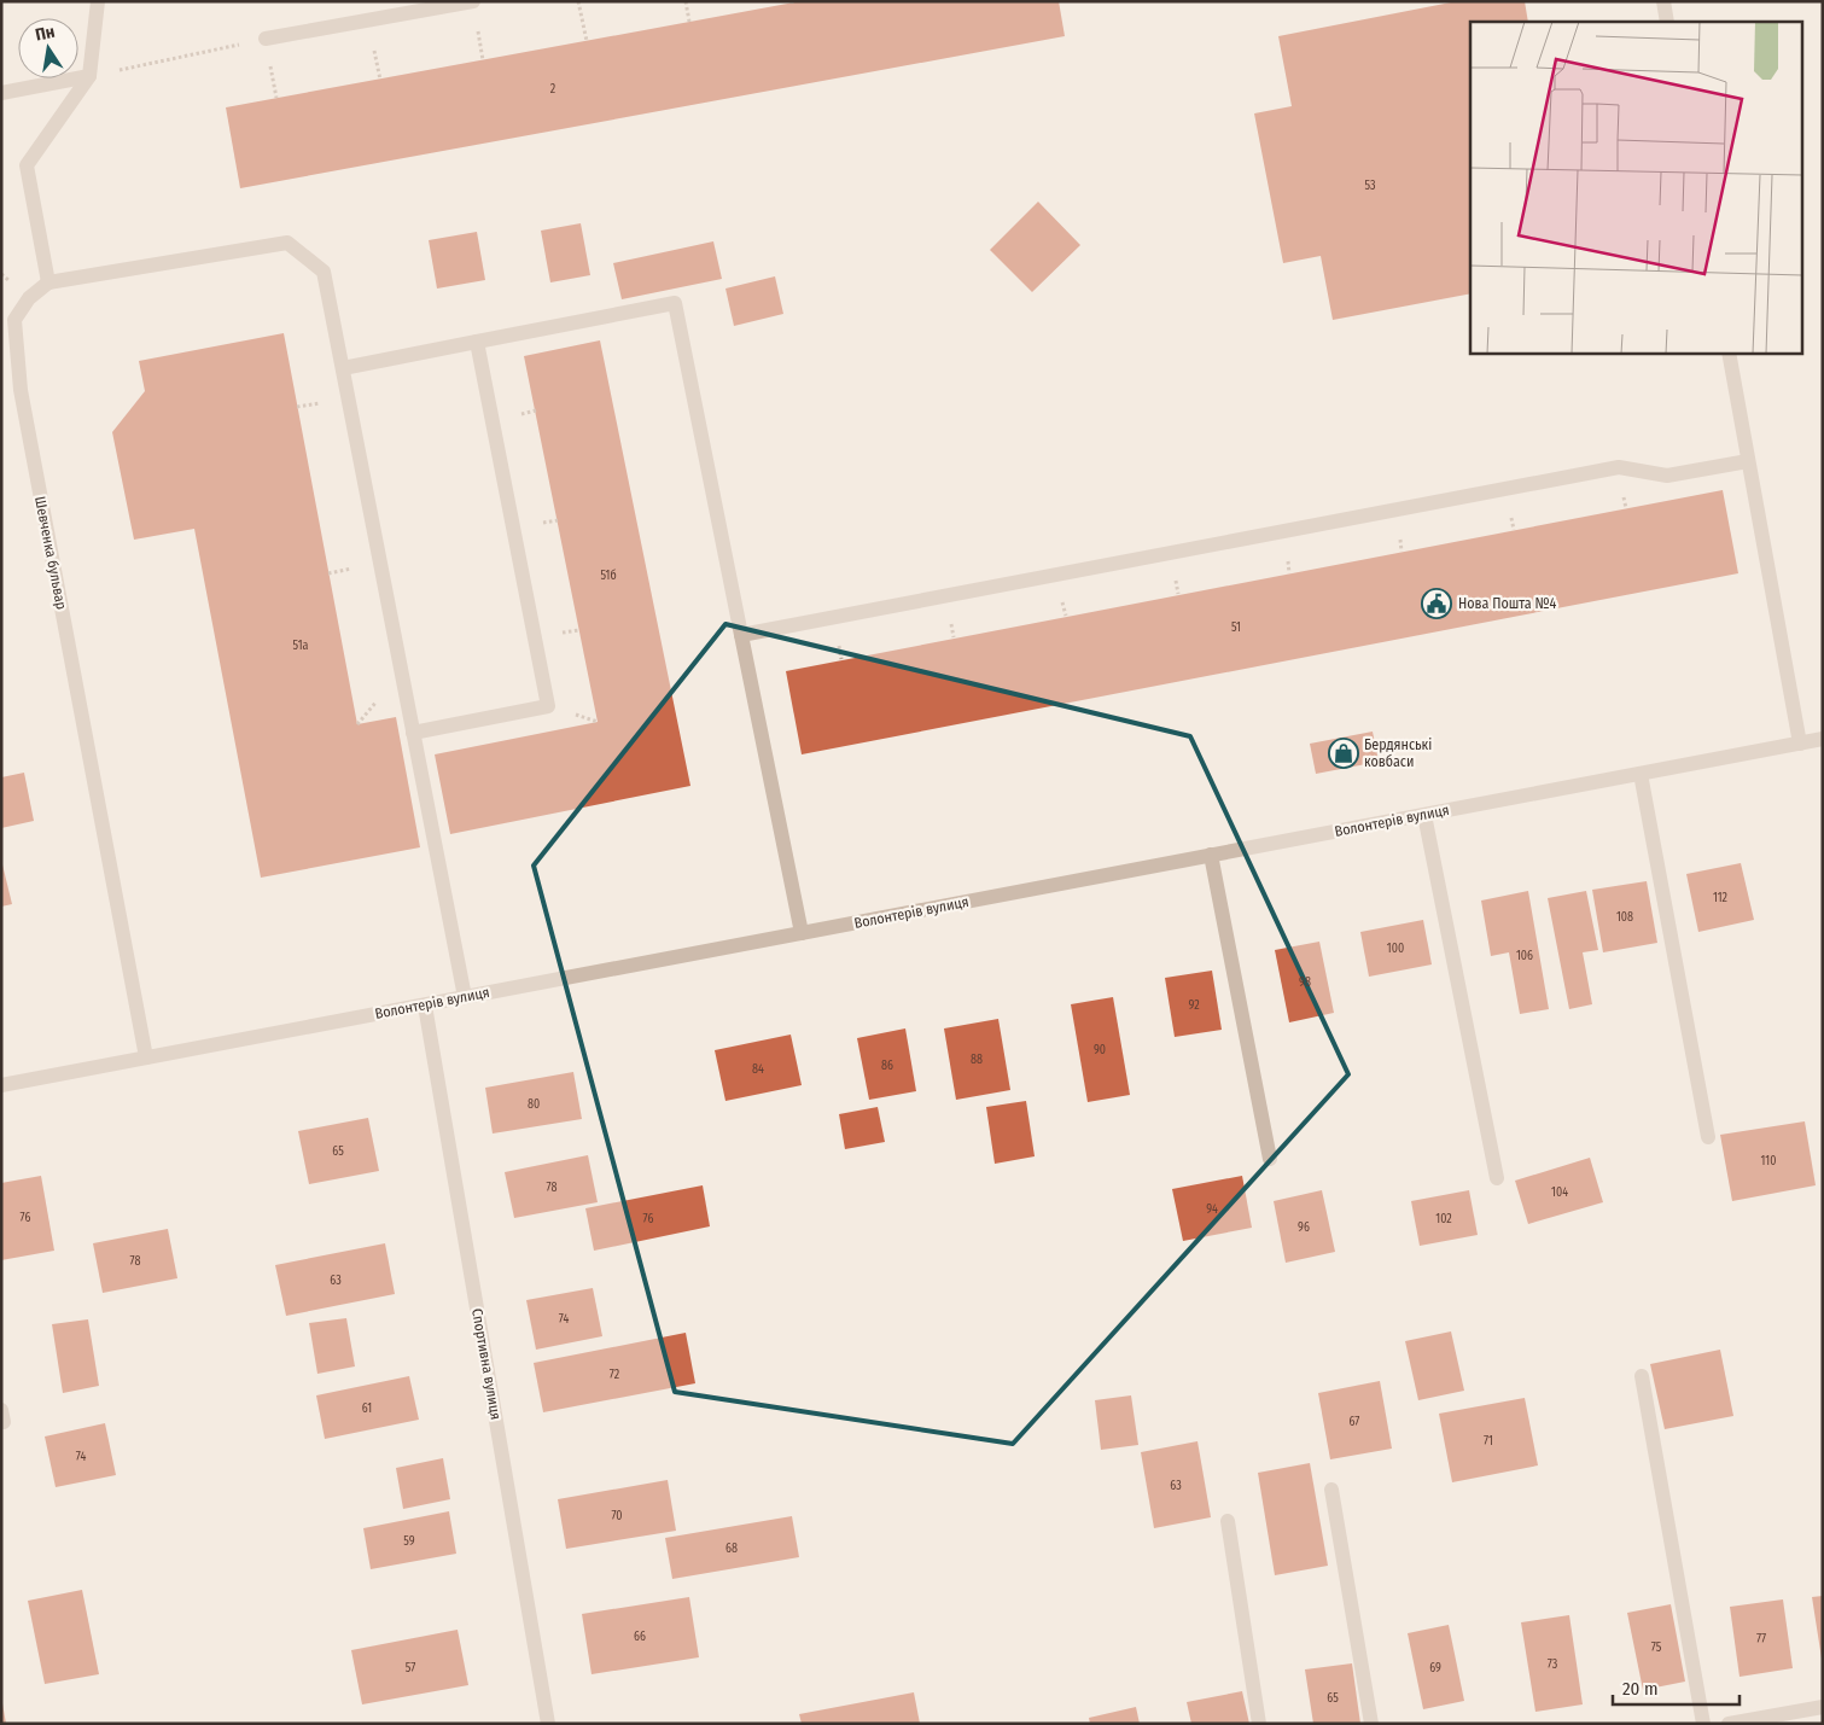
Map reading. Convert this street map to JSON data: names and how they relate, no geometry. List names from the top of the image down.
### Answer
{
  "streets": {
    "street": ["Шевченка бульвар", "Волонтерів вулиця", "Спортивна вулиця"]
  },
  "crossings": [
    ["Шевченка бульвар", "Волонтерів вулиця"],
    ["Волонтерів вулиця", "Спортивна вулиця"]
  ],
  "places": {
    "public building": ["Нова Пошта №4"],
    "shop": ["Бердянські ковбаси"]
  },
  "house_numbers": [
    "2",
    "53",
    "51б",
    "51",
    "51а",
    "112",
    "108",
    "100",
    "106",
    "98",
    "92",
    "90",
    "88",
    "86",
    "84",
    "80",
    "65",
    "110",
    "78",
    "104",
    "94",
    "76",
    "76",
    "102",
    "96",
    "78",
    "63",
    "74",
    "72",
    "61",
    "67",
    "71",
    "74",
    "63",
    "70",
    "59",
    "68",
    "66",
    "77",
    "75",
    "73",
    "57",
    "69",
    "65"
  ],
  "scale_bar": "20 m",
  "north": "top"
}
